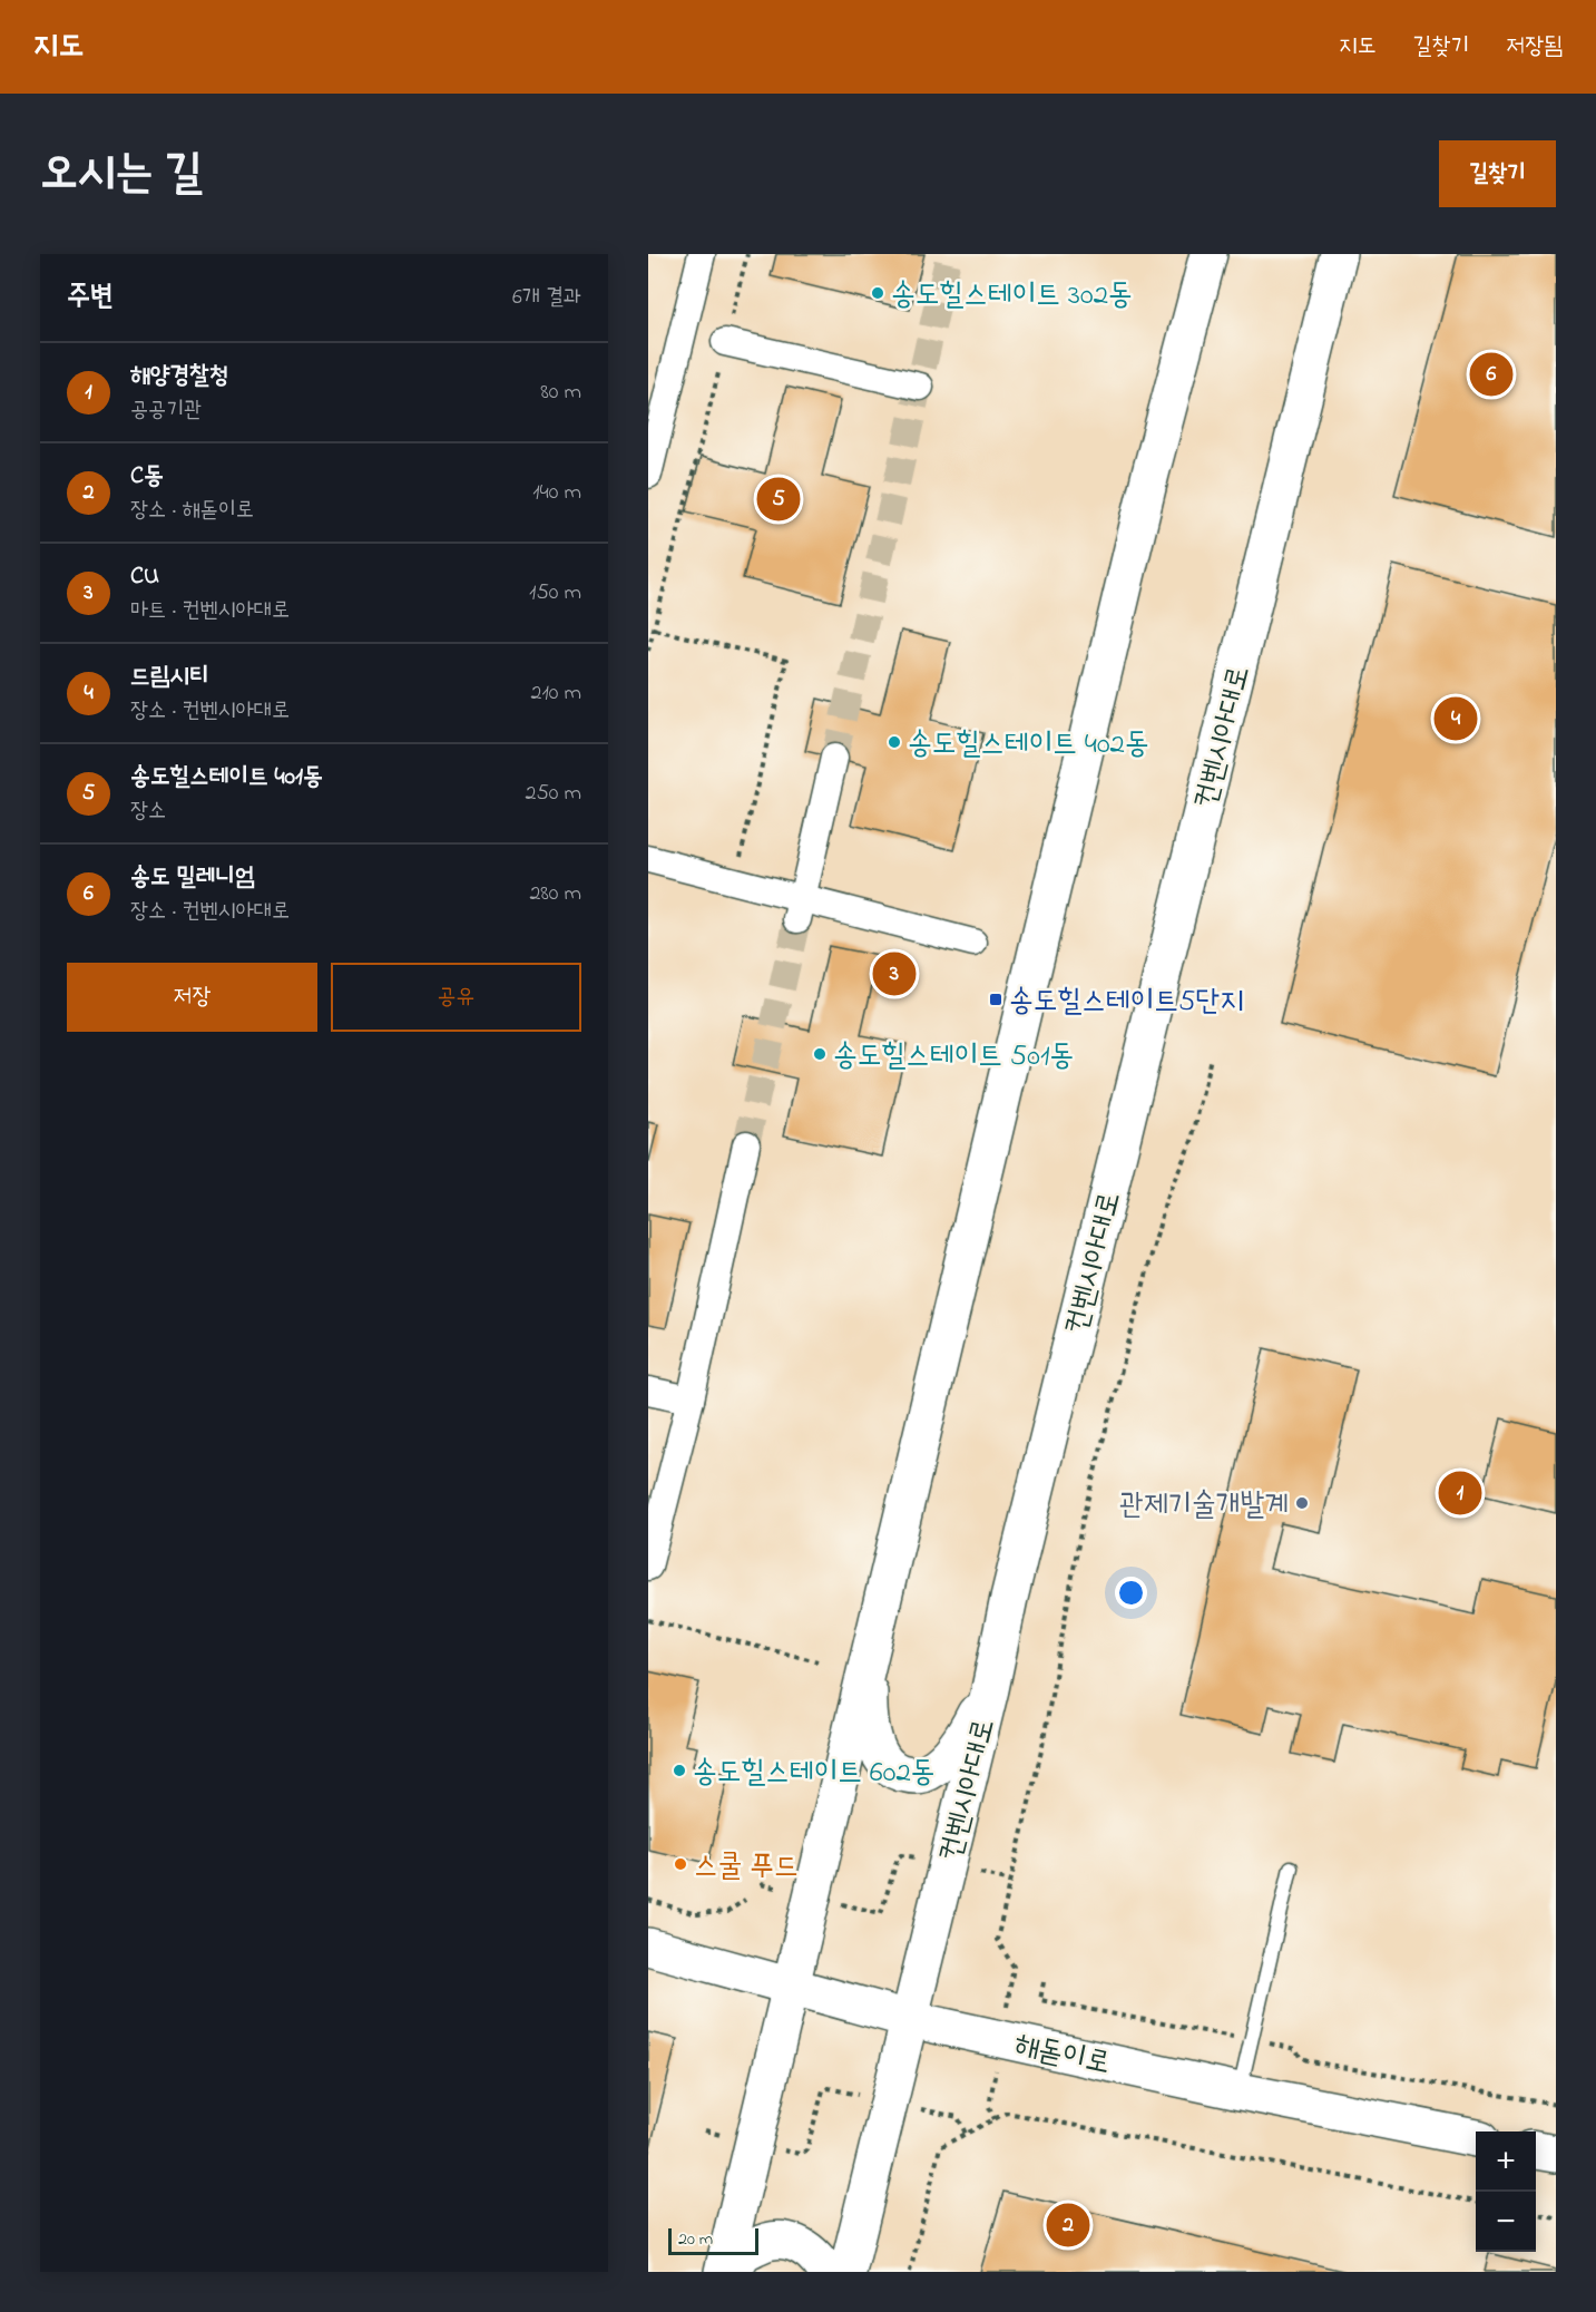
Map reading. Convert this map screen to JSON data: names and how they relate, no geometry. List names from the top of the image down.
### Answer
{
  "streets": {
    "main road": ["컨벤시아대로", "해돋이로"]
  },
  "crossings": [
    ["컨벤시아대로", "해돋이로"]
  ],
  "places": {
    "other": [
      "송도힐스테이트 302동",
      "송도힐스테이트 402동",
      "송도힐스테이트 501동",
      "관제기술개발계",
      "송도힐스테이트 602동",
      "스쿨 푸드"
    ],
    "transit": ["송도힐스테이트5단지"]
  },
  "scale_bar": "20 m",
  "page": {
    "header": "지도",
    "nav": ["지도", "길찾기", "저장됨"],
    "title": "오시는 길",
    "buttons": [
      "길찾기",
      ["저장", "공유"]
    ],
    "heading": ["주변", "6개 결과"],
    "list": [
      {
        "mark": "1",
        "name": "해양경찰청",
        "note": "공공기관",
        "value": "80 m"
      },
      {
        "mark": "2",
        "name": "C동",
        "note": "장소 · 해돋이로",
        "value": "140 m"
      },
      {
        "mark": "3",
        "name": "CU",
        "note": "마트 · 컨벤시아대로",
        "value": "150 m"
      },
      {
        "mark": "4",
        "name": "드림시티",
        "note": "장소 · 컨벤시아대로",
        "value": "210 m"
      },
      {
        "mark": "5",
        "name": "송도힐스테이트 401동",
        "note": "장소",
        "value": "250 m"
      },
      {
        "mark": "6",
        "name": "송도 밀레니엄",
        "note": "장소 · 컨벤시아대로",
        "value": "280 m"
      }
    ],
    "pins": [
      "6",
      "5",
      "4",
      "3",
      "1",
      "2"
    ],
    "map_buttons": ["+", "−"],
    "scale": "20 m"
  }
}
